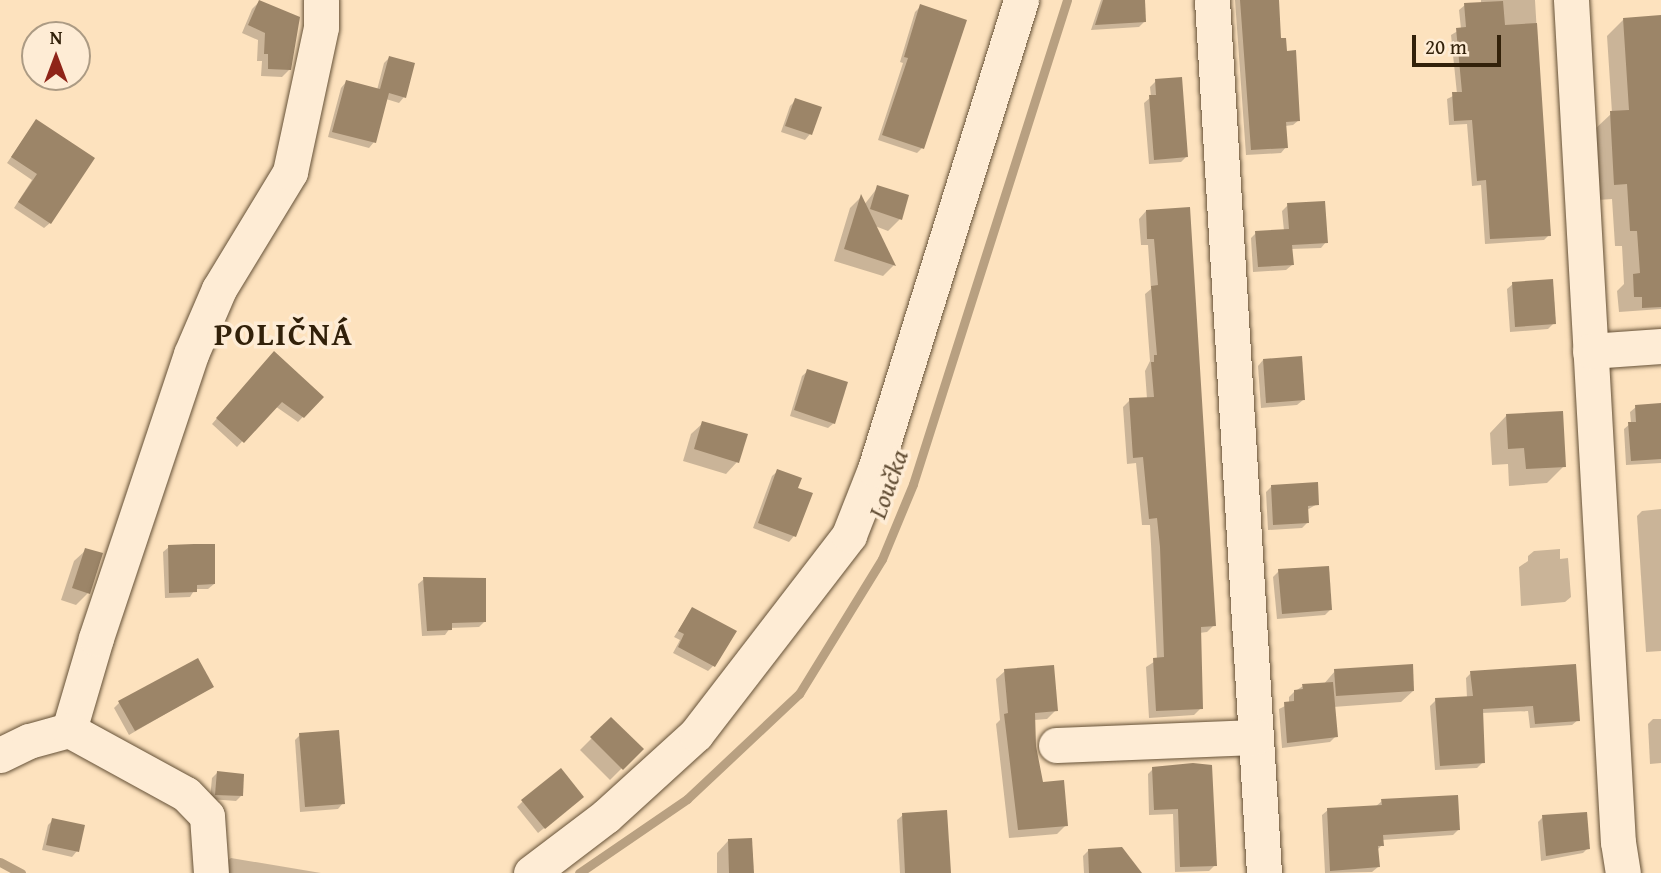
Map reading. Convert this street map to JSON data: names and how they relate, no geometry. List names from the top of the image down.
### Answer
{
  "districts": ["POLIČNÁ"],
  "water": ["Loučka"],
  "scale_bar": "20 m",
  "north": "top"
}
